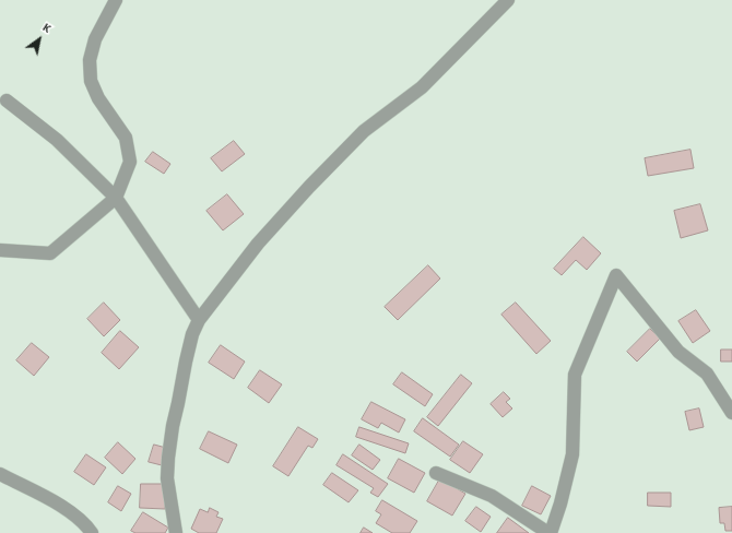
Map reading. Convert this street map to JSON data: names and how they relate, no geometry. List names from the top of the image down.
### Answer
{
  "north": "top right"
}
